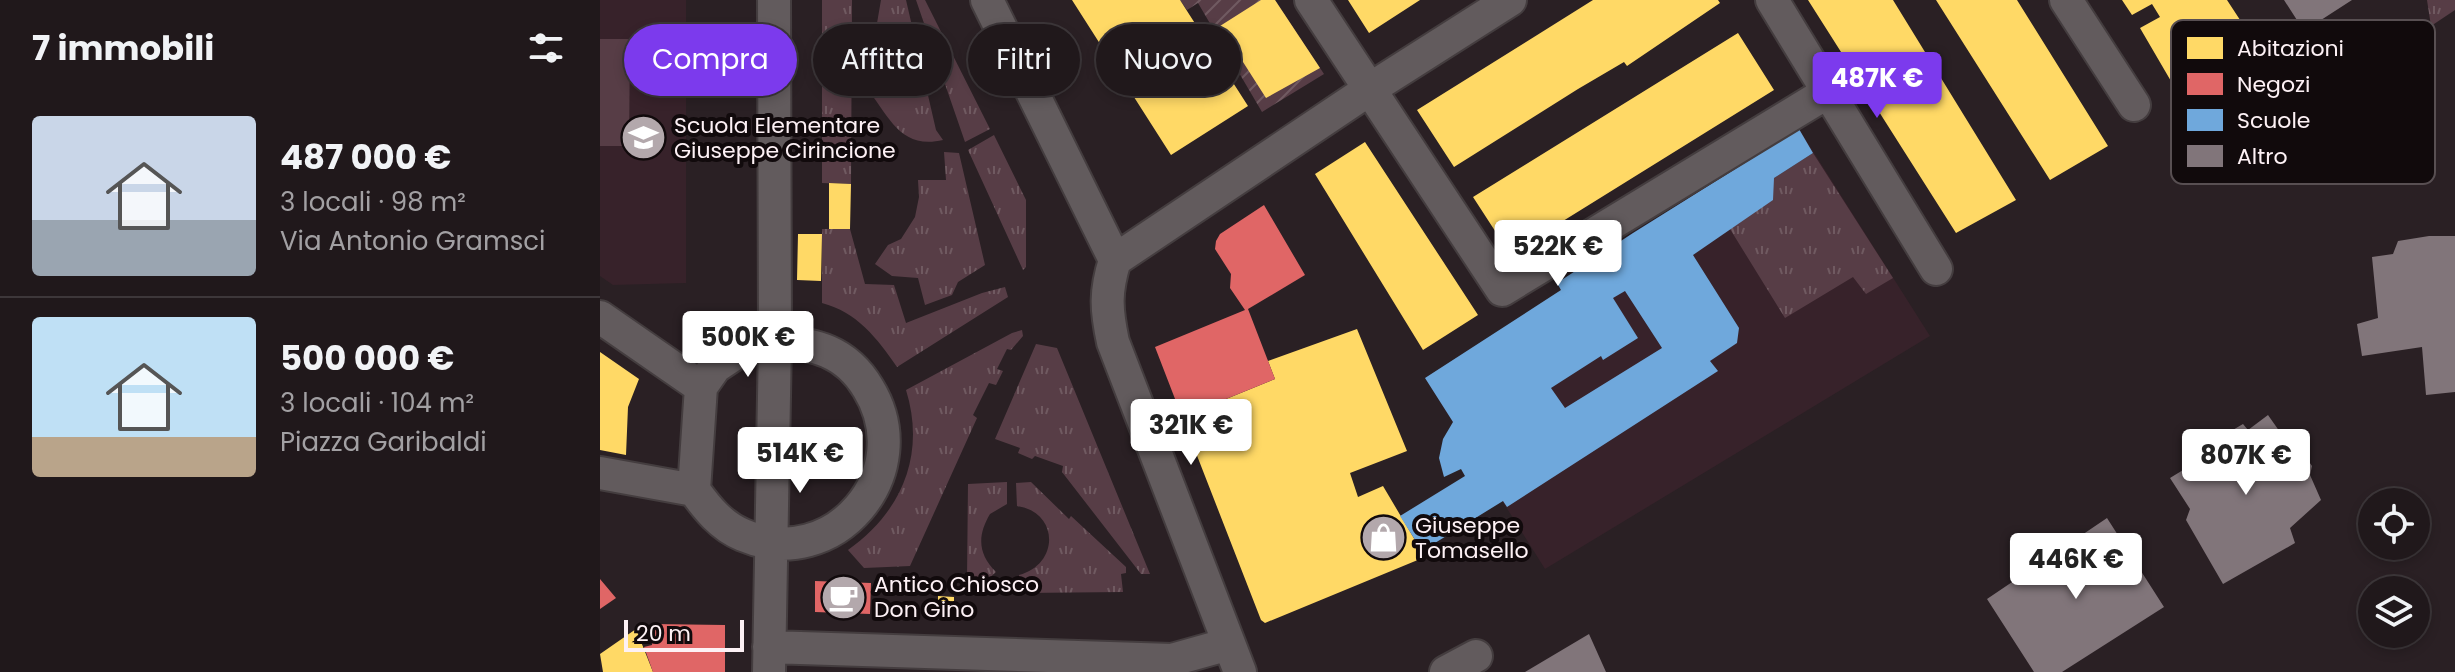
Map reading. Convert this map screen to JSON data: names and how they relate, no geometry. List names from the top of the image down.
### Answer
{
  "places": {
    "school or university": ["Scuola Elementare Giuseppe Cirincione"],
    "shop": ["Giuseppe Tomasello"],
    "cafe": ["Antico Chiosco Don Gino"]
  },
  "legend": [
    "Abitazioni",
    "Negozi",
    "Scuole",
    "Altro"
  ],
  "scale_bar": "20 m",
  "page": {
    "heading": "7 immobili",
    "chip": [
      "Compra",
      "Affitta",
      "Filtri",
      "Nuovo"
    ],
    "price": [
      "487K €",
      "522K €",
      "500K €",
      "321K €",
      "514K €",
      "807K €",
      "446K €"
    ],
    "list": [
      {
        "name": "487 000 €",
        "note": "3 locali · 98 m² · Via Antonio Gramsci"
      },
      {
        "name": "500 000 €",
        "note": "3 locali · 104 m² · Piazza Garibaldi"
      }
    ],
    "scale": "20 m"
  }
}
